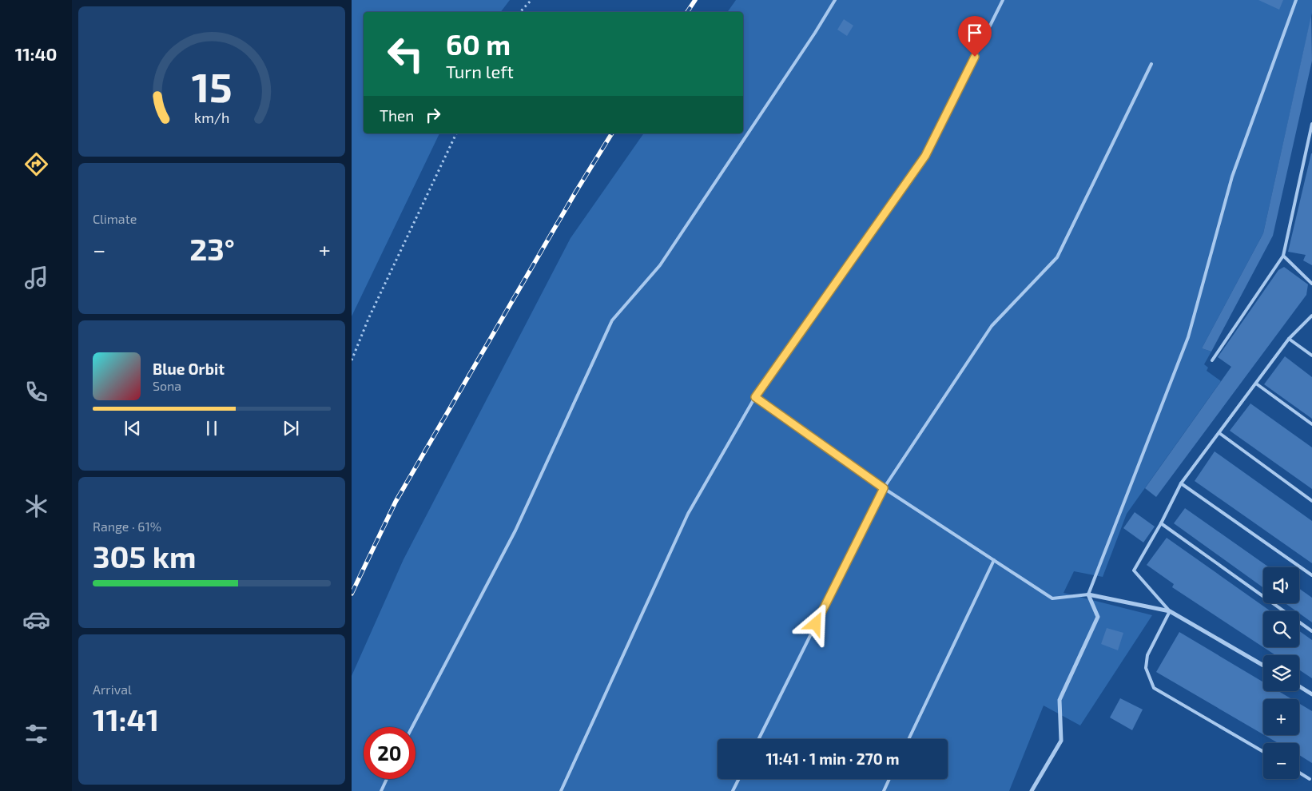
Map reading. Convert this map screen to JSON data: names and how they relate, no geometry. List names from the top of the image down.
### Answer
{
  "page": {
    "tabs": "11:40",
    "turn": ["60 m", "Turn left"],
    "then": "Then",
    "tile": [
      "Climate",
      ["Range · 61%", "305 km"],
      ["Arrival", "11:41"]
    ],
    "heat": ["−", "23°", "+"],
    "song": ["Blue Orbit", "Sona"],
    "map_buttons": ["+", "−"],
    "limit": "20",
    "trip": "11:41 · 1 min · 270 m",
    "gauge": ["15", "km/h"]
  }
}
